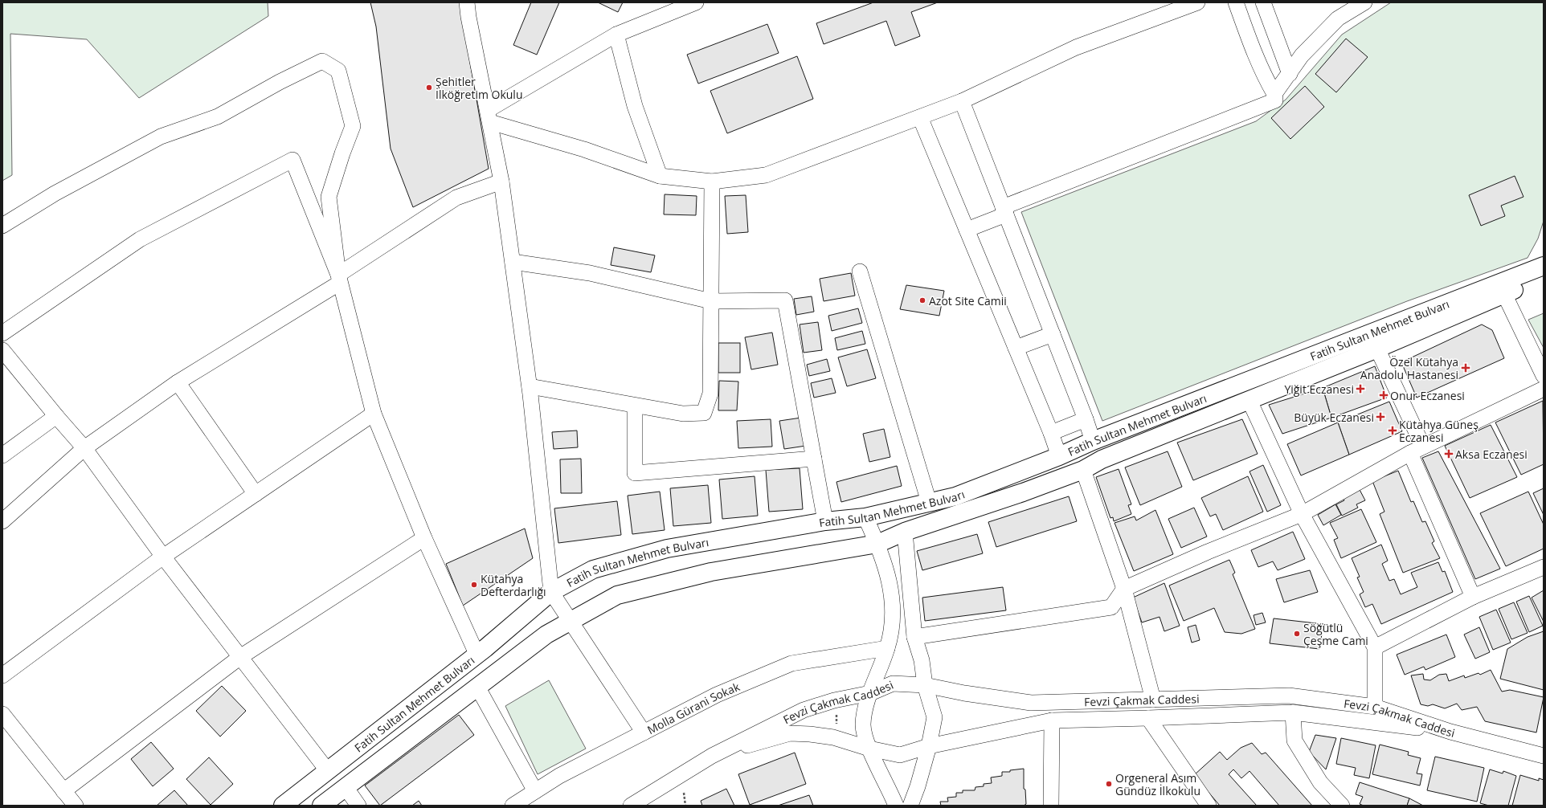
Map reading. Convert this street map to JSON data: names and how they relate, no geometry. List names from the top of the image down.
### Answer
{
  "streets": {
    "main road": ["Fatih Sultan Mehmet Bulvarı"],
    "street": ["Fevzi Çakmak Caddesi", "Molla Gürani Sokak"]
  },
  "places": {
    "other": [
      "Şehitler İlköğretim Okulu",
      "Azot Site Camii",
      "Kütahya Defterdarlığı",
      "Söğütlü Çeşme Cami",
      "Orgeneral Asım Gündüz İlkokulu"
    ],
    "health": [
      "Özel Kütahya Anadolu Hastanesi",
      "Yiğit Eczanesi",
      "Onur Eczanesi",
      "Büyük Eczanesi",
      "Kütahya Güneş Eczanesi",
      "Aksa Eczanesi"
    ]
  }
}
